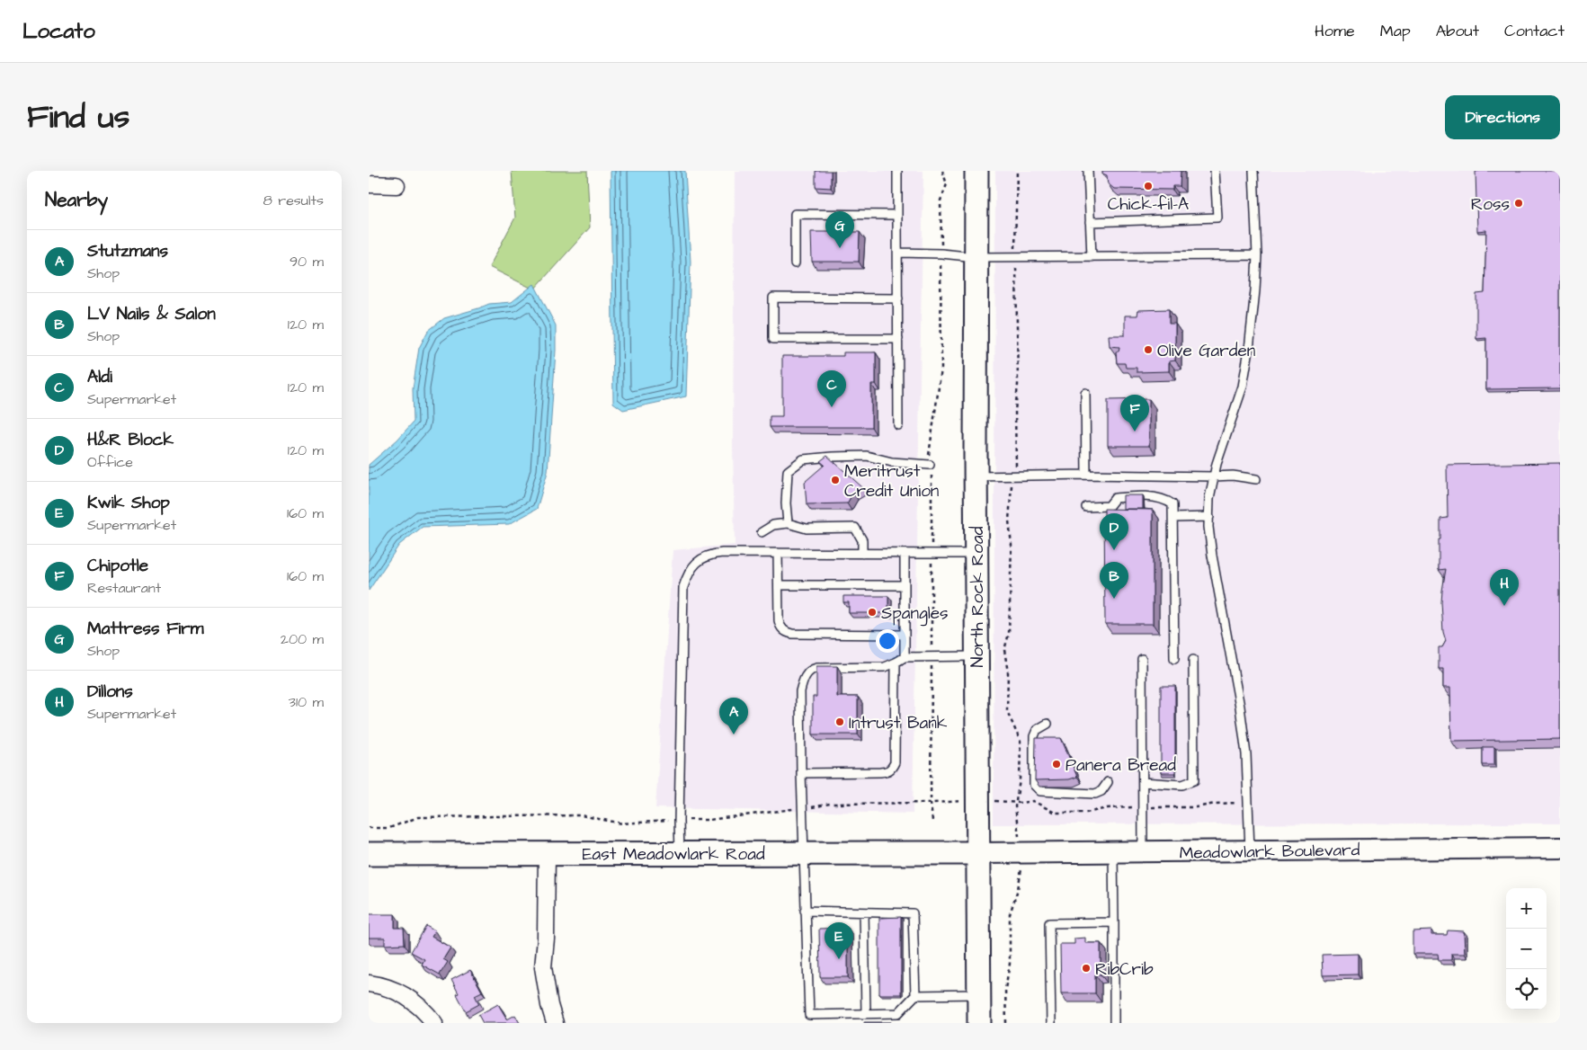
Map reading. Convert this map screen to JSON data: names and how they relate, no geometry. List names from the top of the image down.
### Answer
{
  "streets": {
    "main road": ["North Rock Road", "East Meadowlark Road"],
    "street": ["Meadowlark Boulevard"]
  },
  "crossings": [
    ["North Rock Road", "Meadowlark Boulevard"],
    ["North Rock Road", "East Meadowlark Road"],
    ["Meadowlark Boulevard", "East Meadowlark Road"]
  ],
  "places": [
    "Chick-fil-A",
    "Ross",
    "Olive Garden",
    "Meritrust Credit Union",
    "Spangles",
    "Intrust Bank",
    "Panera Bread",
    "RibCrib"
  ],
  "page": {
    "header": "Locato",
    "nav": [
      "Home",
      "Map",
      "About",
      "Contact"
    ],
    "title": "Find us",
    "buttons": "Directions",
    "heading": ["Nearby", "8 results"],
    "pins": [
      "G",
      "C",
      "F",
      "D",
      "B",
      "H",
      "A",
      "E"
    ],
    "list": [
      {
        "mark": "A",
        "name": "Stutzmans",
        "note": "Shop",
        "value": "90 m"
      },
      {
        "mark": "B",
        "name": "LV Nails & Salon",
        "note": "Shop",
        "value": "120 m"
      },
      {
        "mark": "C",
        "name": "Aldi",
        "note": "Supermarket",
        "value": "120 m"
      },
      {
        "mark": "D",
        "name": "H&R Block",
        "note": "Office",
        "value": "120 m"
      },
      {
        "mark": "E",
        "name": "Kwik Shop",
        "note": "Supermarket",
        "value": "160 m"
      },
      {
        "mark": "F",
        "name": "Chipotle",
        "note": "Restaurant",
        "value": "160 m"
      },
      {
        "mark": "G",
        "name": "Mattress Firm",
        "note": "Shop",
        "value": "200 m"
      },
      {
        "mark": "H",
        "name": "Dillons",
        "note": "Supermarket",
        "value": "310 m"
      }
    ],
    "map_buttons": ["+", "−"]
  }
}
